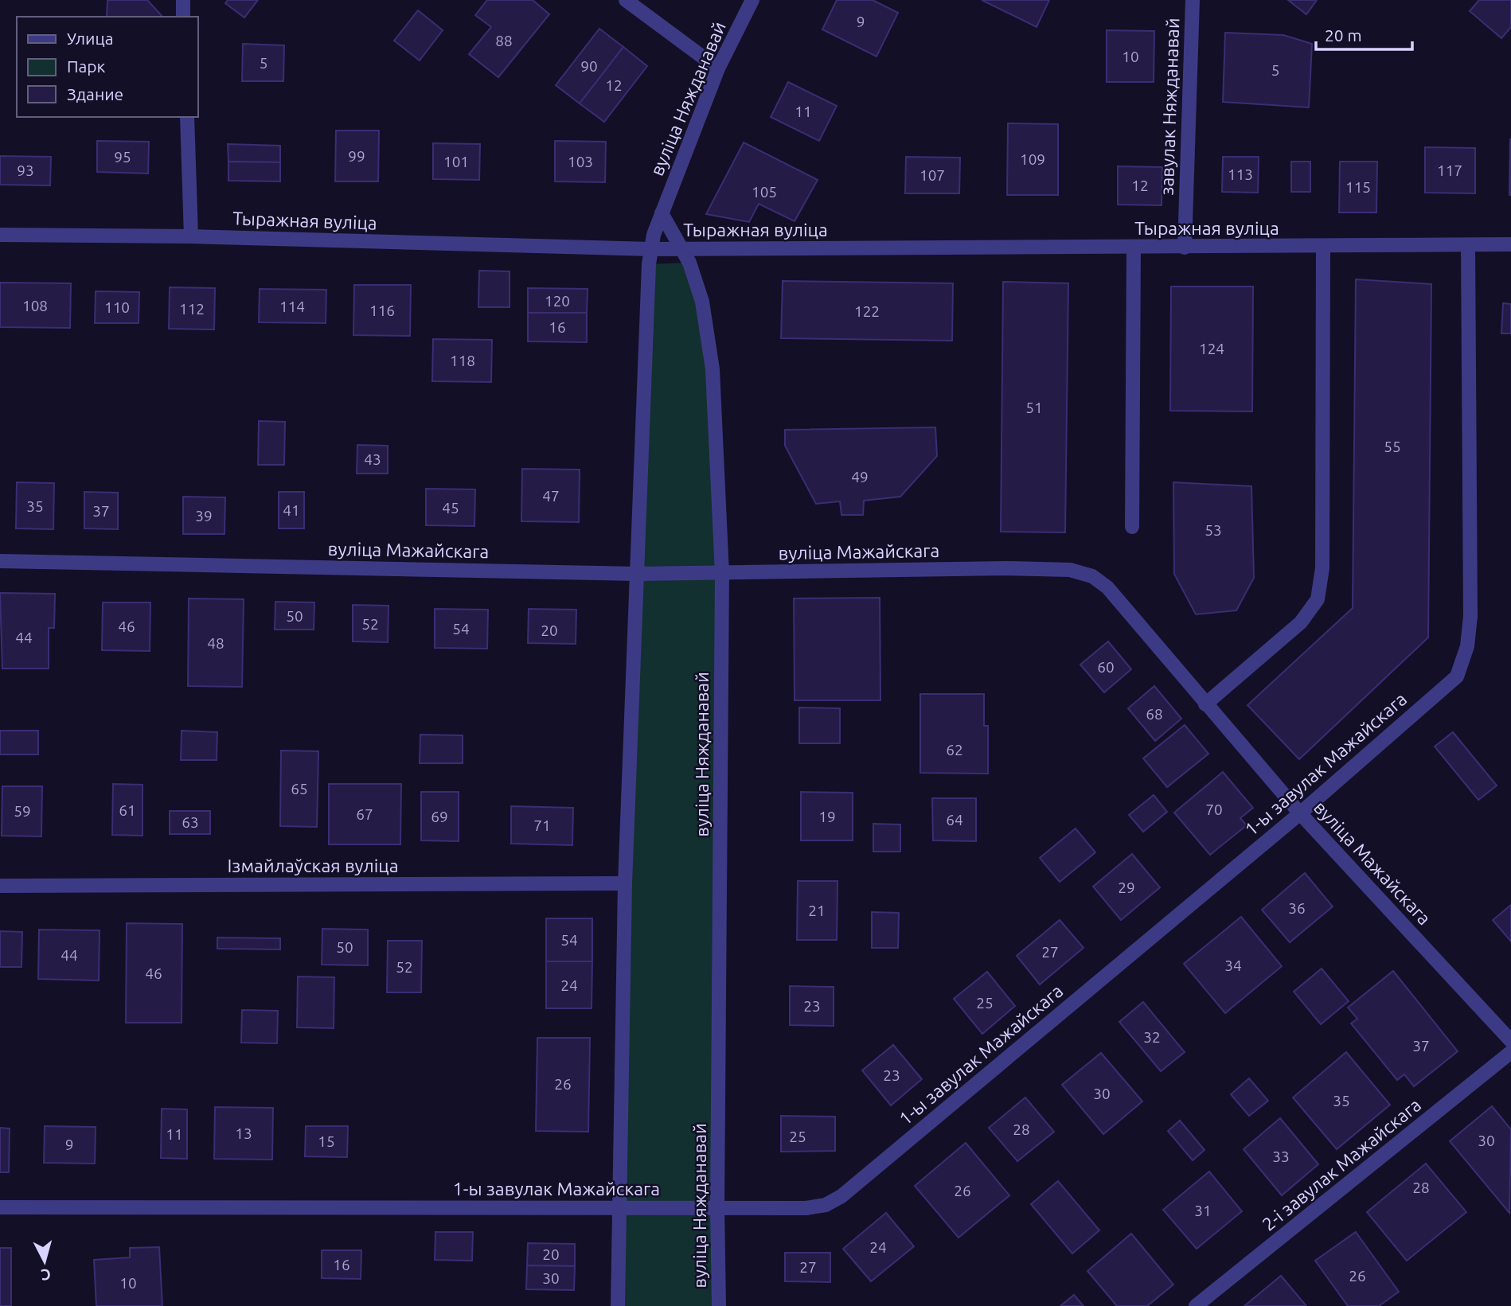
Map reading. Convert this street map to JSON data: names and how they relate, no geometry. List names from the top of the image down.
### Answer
{
  "streets": {
    "street": [
      "вуліца Няжданавай",
      "завулак Няжданавай",
      "Тыражная вуліца",
      "вуліца Мажайскага",
      "1-ы завулак Мажайскага",
      "Ізмайлаўская вуліца",
      "2-і завулак Мажайскага"
    ]
  },
  "crossings": [
    ["вуліца Няжданавай", "Тыражная вуліца"],
    ["вуліца Няжданавай", "вуліца Мажайскага"],
    ["вуліца Няжданавай", "1-ы завулак Мажайскага"],
    ["вуліца Няжданавай", "Ізмайлаўская вуліца"],
    ["завулак Няжданавай", "Тыражная вуліца"],
    ["Тыражная вуліца", "1-ы завулак Мажайскага"],
    ["вуліца Мажайскага", "1-ы завулак Мажайскага"]
  ],
  "house_numbers": [
    "9",
    "88",
    "10",
    "5",
    "90",
    "5",
    "12",
    "11",
    "99",
    "95",
    "109",
    "101",
    "103",
    "93",
    "117",
    "113",
    "107",
    "12",
    "115",
    "105",
    "120",
    "108",
    "114",
    "110",
    "112",
    "116",
    "122",
    "16",
    "124",
    "118",
    "51",
    "55",
    "43",
    "49",
    "47",
    "35",
    "45",
    "41",
    "37",
    "39",
    "53",
    "50",
    "52",
    "46",
    "54",
    "20",
    "44",
    "48",
    "60",
    "68",
    "62",
    "65",
    "70",
    "61",
    "59",
    "67",
    "69",
    "19",
    "64",
    "63",
    "71",
    "29",
    "36",
    "21",
    "54",
    "50",
    "27",
    "44",
    "34",
    "52",
    "46",
    "24",
    "25",
    "23",
    "32",
    "37",
    "23",
    "26",
    "30",
    "35",
    "28",
    "13",
    "11",
    "25",
    "30",
    "15",
    "9",
    "33",
    "28",
    "26",
    "31",
    "24",
    "20",
    "16",
    "27",
    "26",
    "30",
    "10"
  ],
  "legend": ["Улица", "Парк", "Здание"],
  "scale_bar": "20 m",
  "north": "bottom"
}
